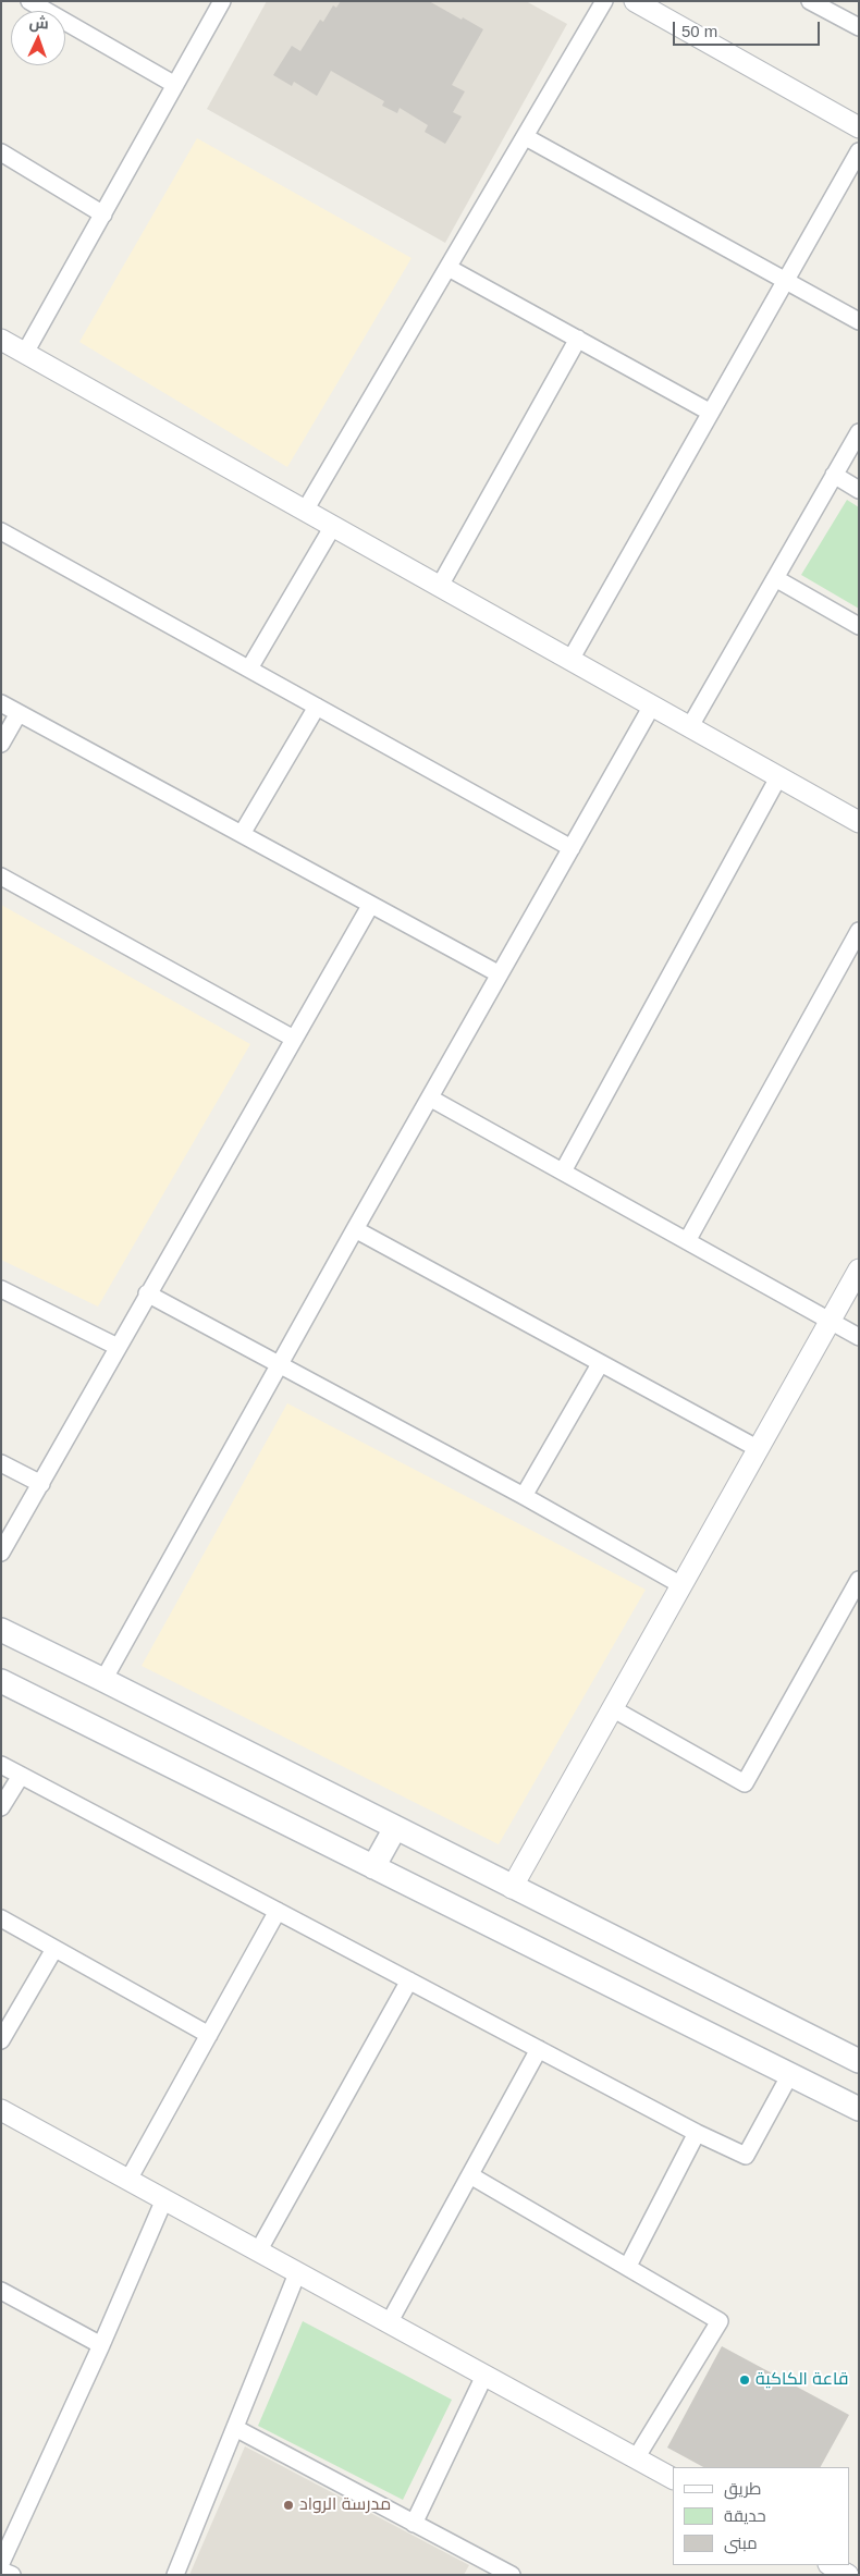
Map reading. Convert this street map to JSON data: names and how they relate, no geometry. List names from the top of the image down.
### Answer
{
  "places": ["قاعة الكاكية", "مدرسة الرواد"],
  "legend": ["طريق", "حديقة", "مبنى"],
  "scale_bar": "50 m",
  "north": "top"
}
